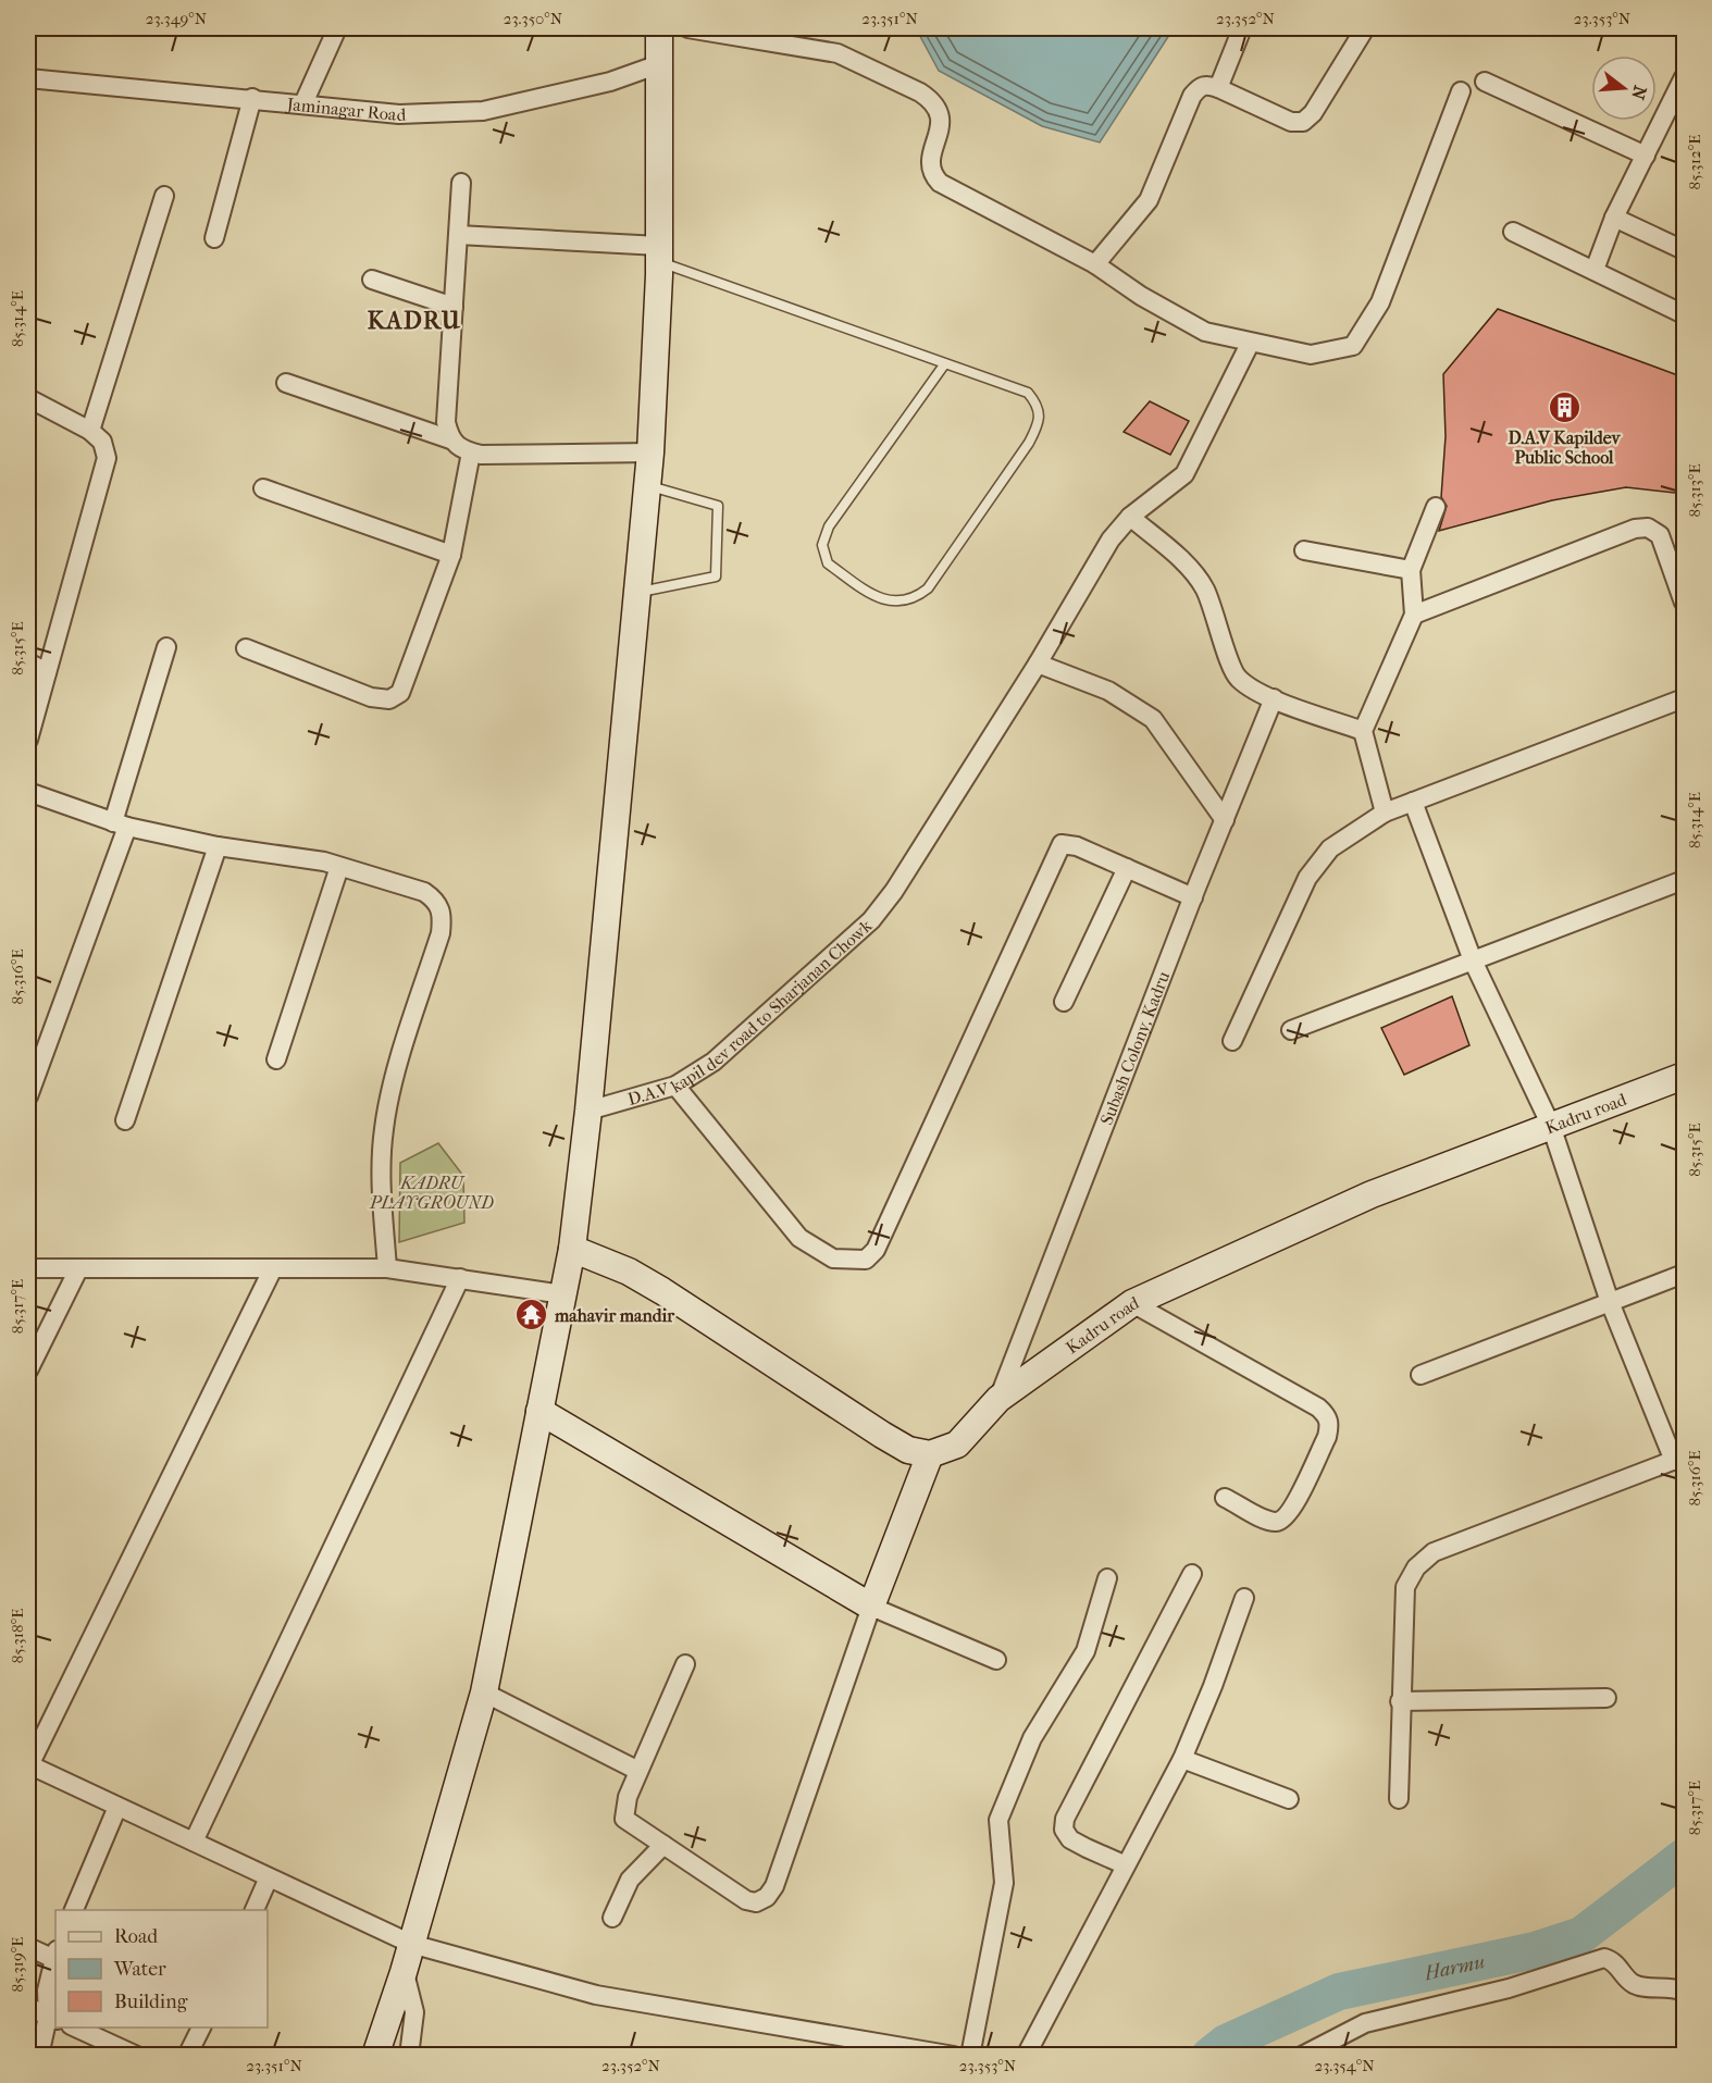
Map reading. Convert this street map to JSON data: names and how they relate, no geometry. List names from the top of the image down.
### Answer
{
  "streets": {
    "main road": ["Kadru road"],
    "street": ["Jaminagar Road", "D.A.V kapil dev road to Sharjanan Chowk", "Subash Colony, Kadru"]
  },
  "crossings": [
    ["Subash Colony, Kadru", "Kadru road"]
  ],
  "districts": ["KADRU"],
  "water": ["Harmu"],
  "parks": ["KADRU PLAYGROUND"],
  "places": {
    "building": ["D.A.V Kapildev Public School"],
    "temple": ["mahavir mandir"]
  },
  "legend": ["Road", "Water", "Building"],
  "north": "right",
  "coordinates": [
    "23.349°N",
    "23.350°N",
    "23.351°N",
    "23.352°N",
    "23.353°N",
    "85.312°E",
    "85.314°E",
    "85.313°E",
    "85.315°E",
    "85.316°E",
    "85.317°E",
    "85.318°E",
    "85.319°E",
    "23.354°N"
  ]
}
